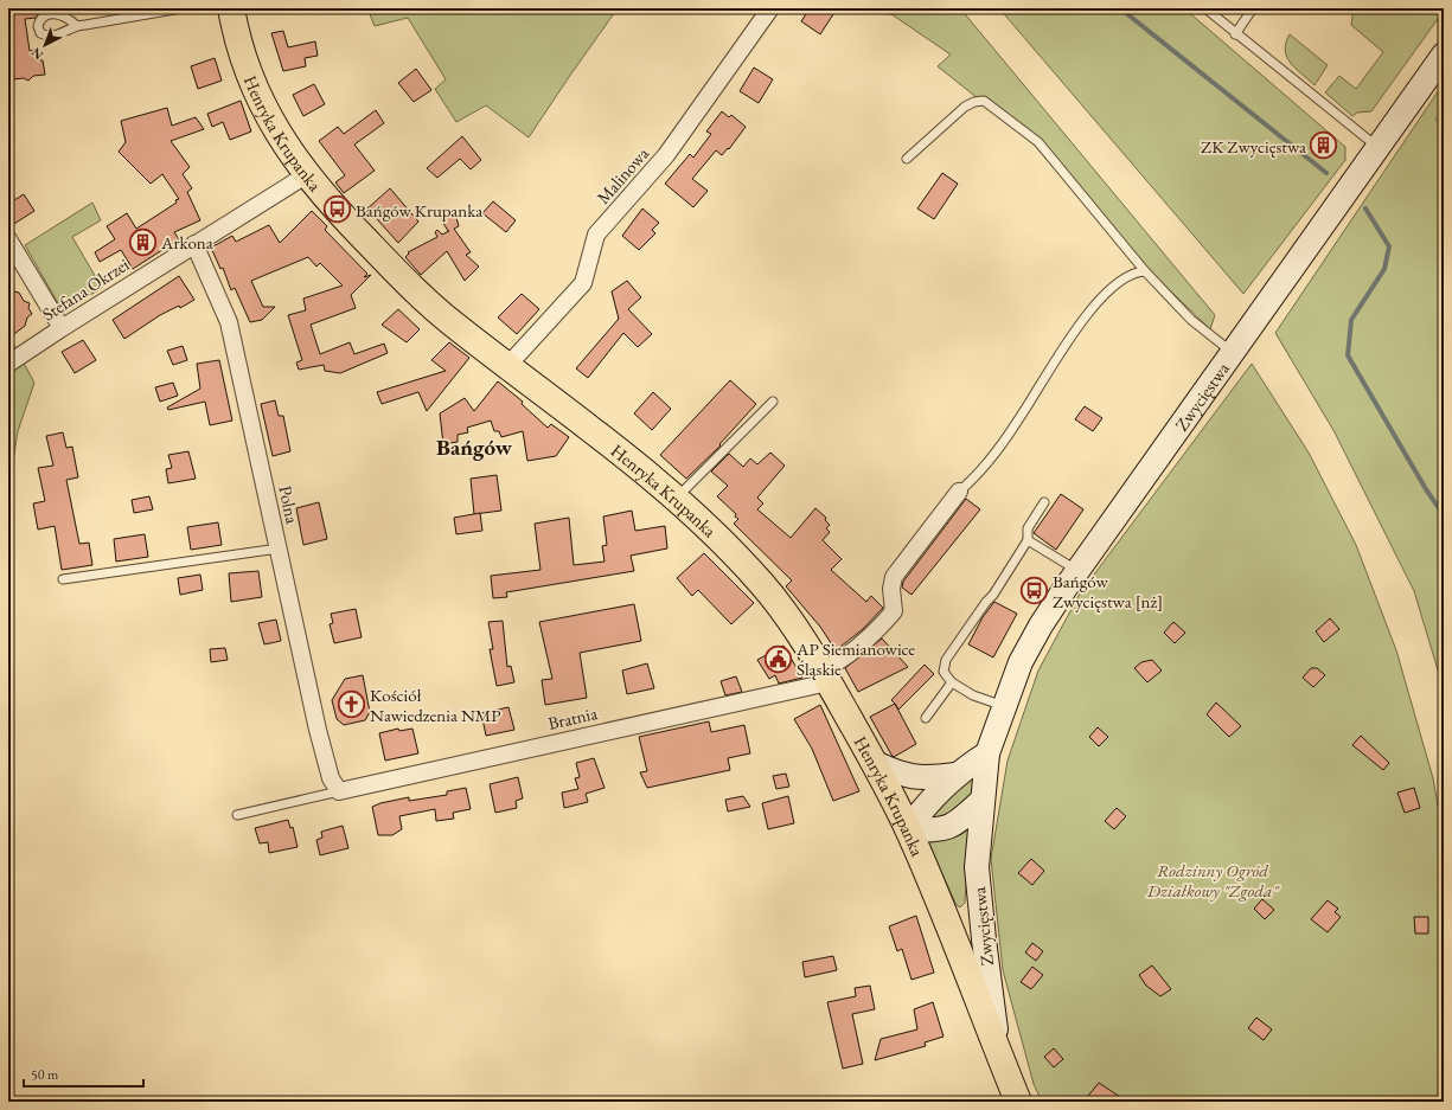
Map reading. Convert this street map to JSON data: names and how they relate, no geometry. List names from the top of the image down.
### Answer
{
  "streets": {
    "main road": ["Henryka Krupanka", "Zwycięstwa"],
    "street": [
      "Malinowa",
      "Stefana Okrzei",
      "Polna",
      "Bratnia"
    ]
  },
  "crossings": [
    ["Henryka Krupanka", "Malinowa"],
    ["Henryka Krupanka", "Stefana Okrzei"],
    ["Henryka Krupanka", "Zwycięstwa"],
    ["Henryka Krupanka", "Bratnia"],
    ["Stefana Okrzei", "Polna"],
    ["Polna", "Bratnia"]
  ],
  "districts": ["Bańgów"],
  "parks": ["Rodzinny Ogród Działkowy \"Zgoda\""],
  "places": {
    "building": ["ZK Zwycięstwa", "Arkona"],
    "bus stop": ["Bańgów Krupanka", "Bańgów Zwycięstwa [nż]"],
    "public building": ["AP Siemianowice Śląskie"],
    "church": ["Kościół Nawiedzenia NMP"]
  },
  "scale_bar": "50 m",
  "north": "bottom left"
}
